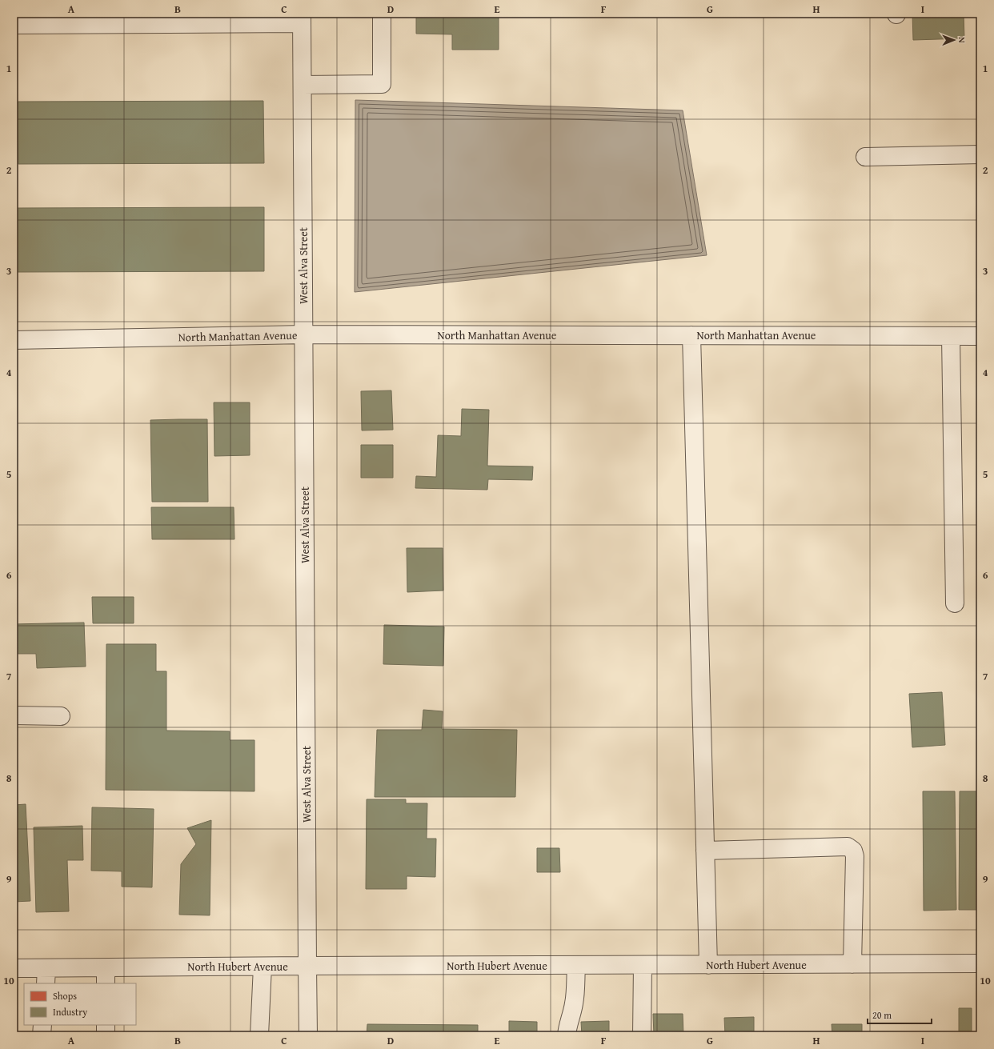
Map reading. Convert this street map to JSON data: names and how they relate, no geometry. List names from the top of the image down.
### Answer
{
  "streets": {
    "street": ["West Alva Street", "North Manhattan Avenue", "North Hubert Avenue"]
  },
  "crossings": [
    ["West Alva Street", "North Manhattan Avenue"],
    ["West Alva Street", "North Hubert Avenue"]
  ],
  "legend": ["Shops", "Industry"],
  "scale_bar": "20 m",
  "north": "right",
  "grid": {
    "columns": [
      "A",
      "B",
      "C",
      "D",
      "E",
      "F",
      "G",
      "H",
      "I"
    ],
    "rows": [
      "1",
      "2",
      "3",
      "4",
      "5",
      "6",
      "7",
      "8",
      "9",
      "10"
    ]
  }
}
